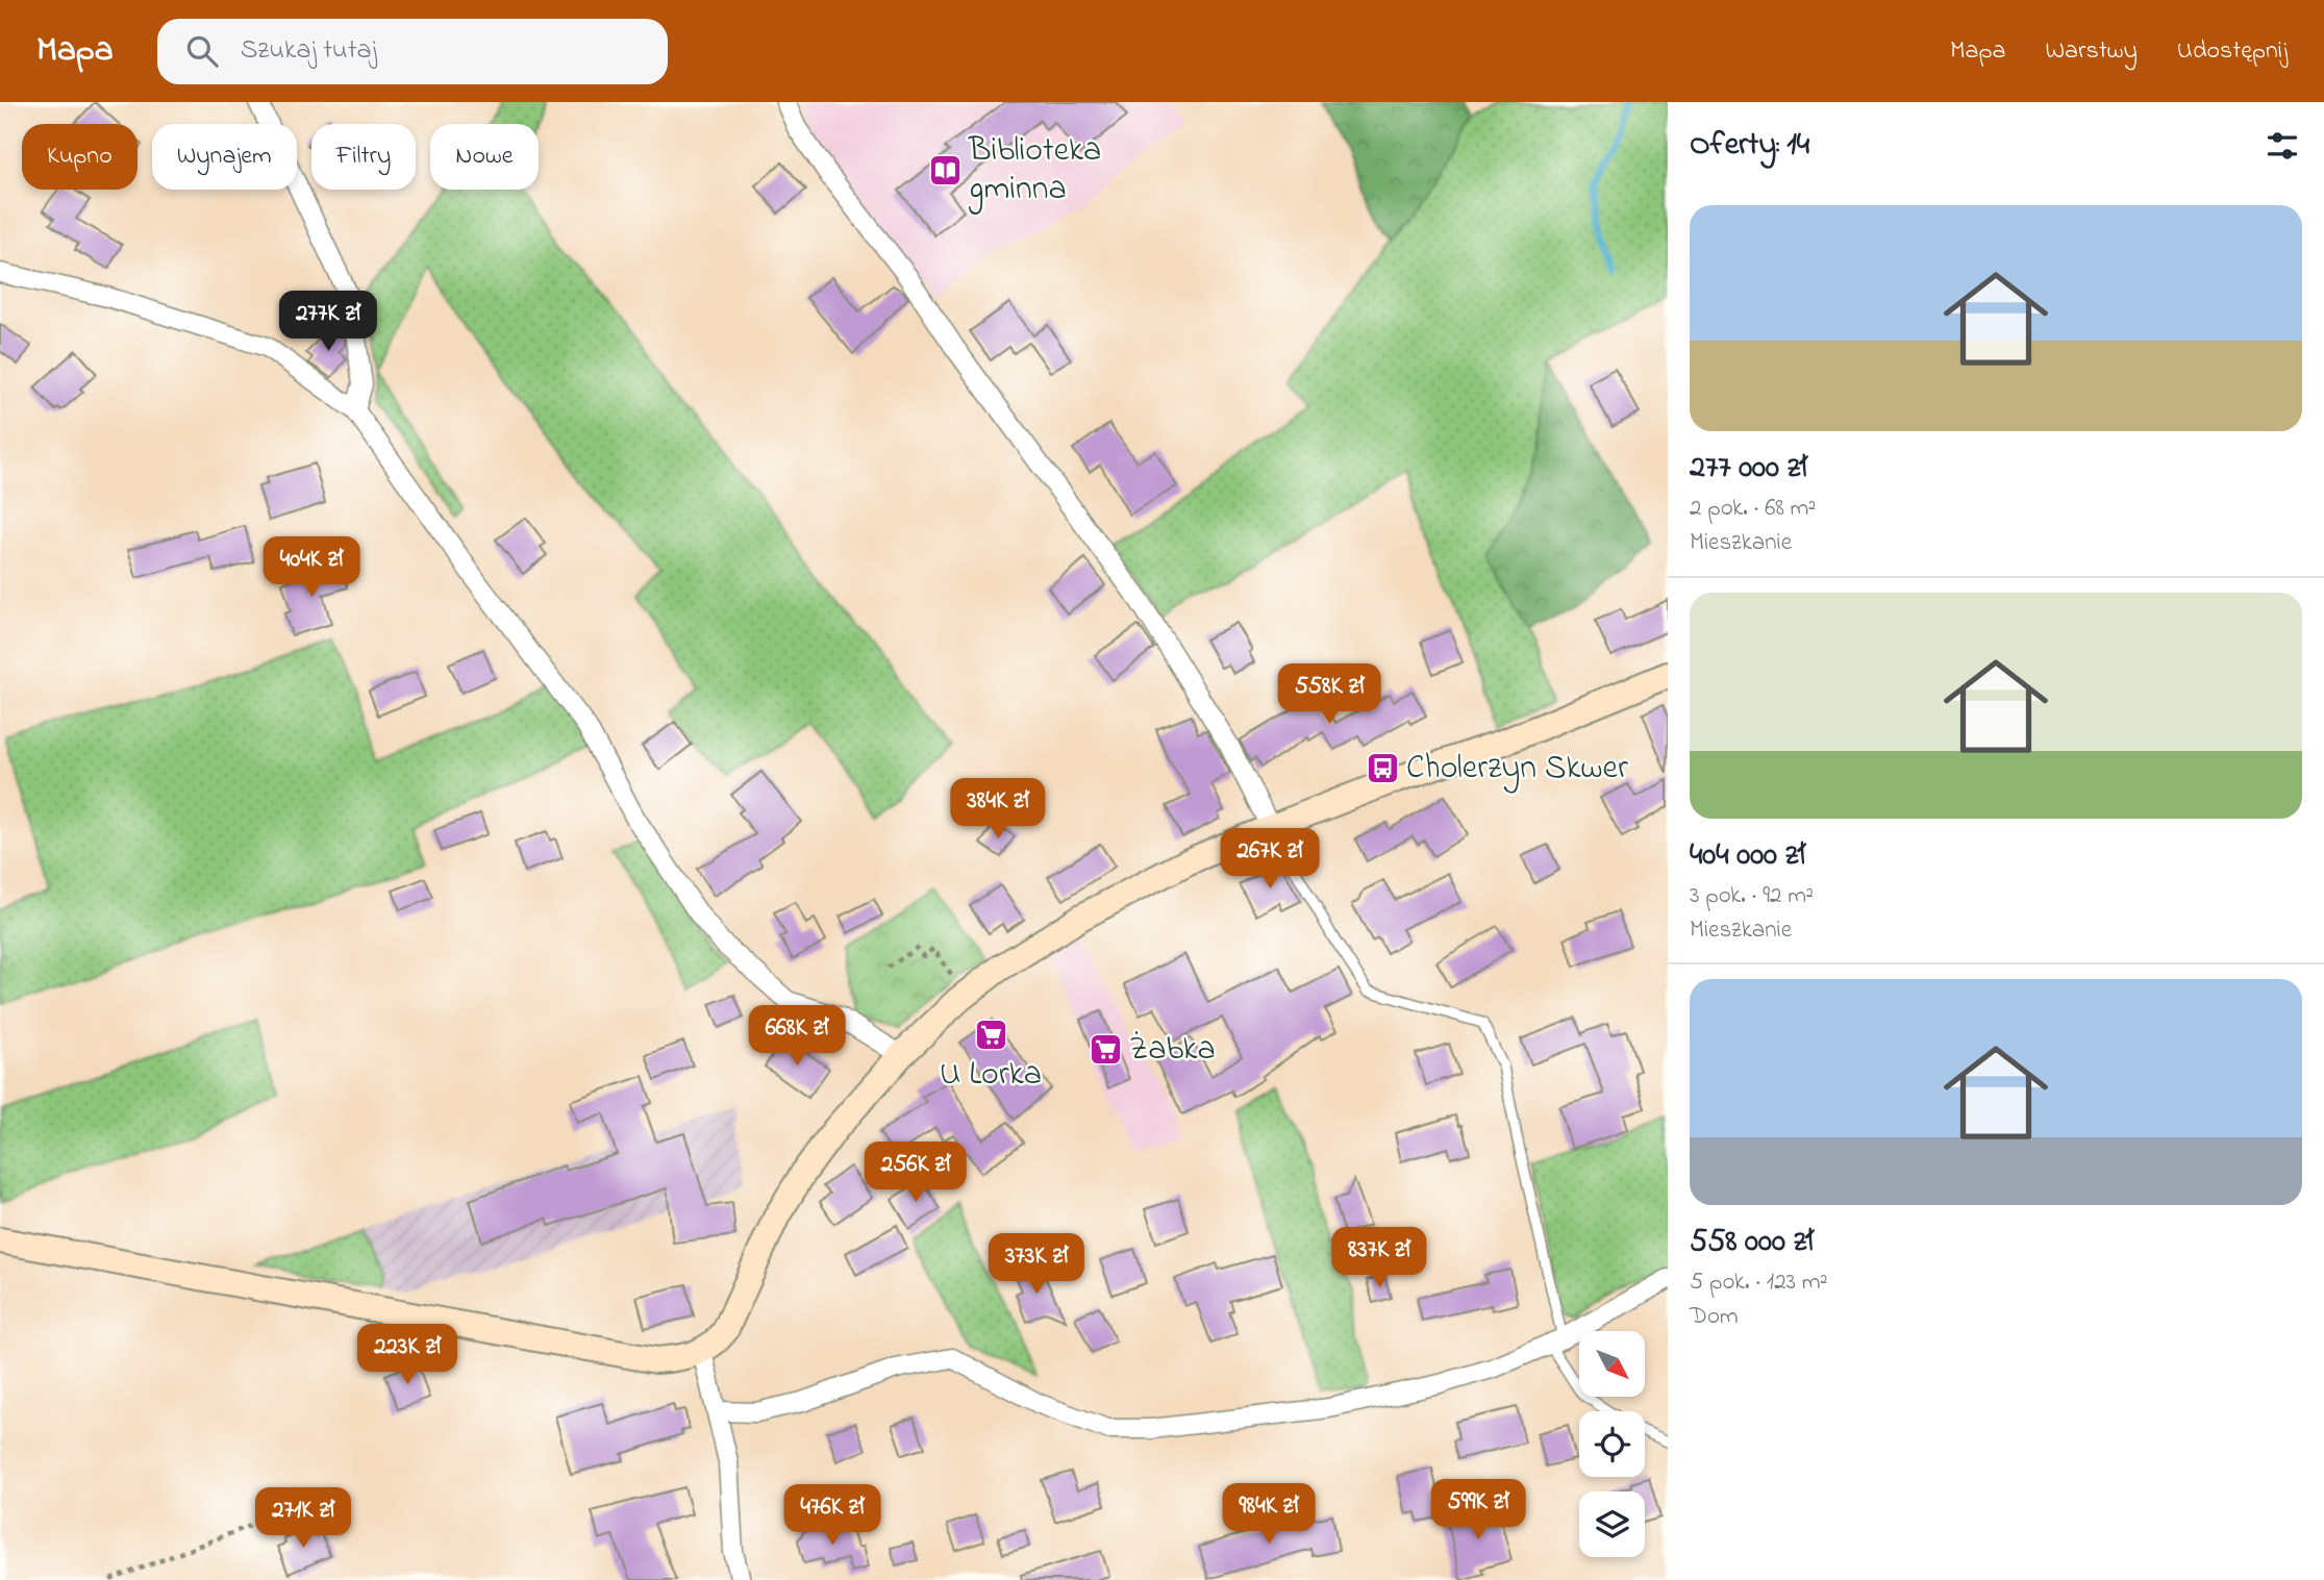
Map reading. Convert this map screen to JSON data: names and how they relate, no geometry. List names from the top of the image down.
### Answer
{
  "places": {
    "library": ["Biblioteka gminna"],
    "bus stop": ["Cholerzyn Skwer"],
    "supermarket": ["U Lorka", "Żabka"]
  },
  "north": "bottom right",
  "page": {
    "header": "Mapa",
    "search": "Szukaj tutaj",
    "nav": ["Mapa", "Warstwy", "Udostępnij"],
    "heading": "Oferty: 14",
    "chip": [
      "Kupno",
      "Wynajem",
      "Filtry",
      "Nowe"
    ],
    "list": [
      {
        "name": "277 000 zł",
        "note": "2 pok. · 68 m² · Mieszkanie"
      },
      {
        "name": "404 000 zł",
        "note": "3 pok. · 92 m² · Mieszkanie"
      },
      {
        "name": "558 000 zł",
        "note": "5 pok. · 123 m² · Dom"
      }
    ],
    "price": [
      "277K zł",
      "404K zł",
      "558K zł",
      "384K zł",
      "267K zł",
      "668K zł",
      "256K zł",
      "837K zł",
      "373K zł",
      "223K zł",
      "599K zł",
      "984K zł",
      "476K zł",
      "271K zł"
    ]
  }
}
